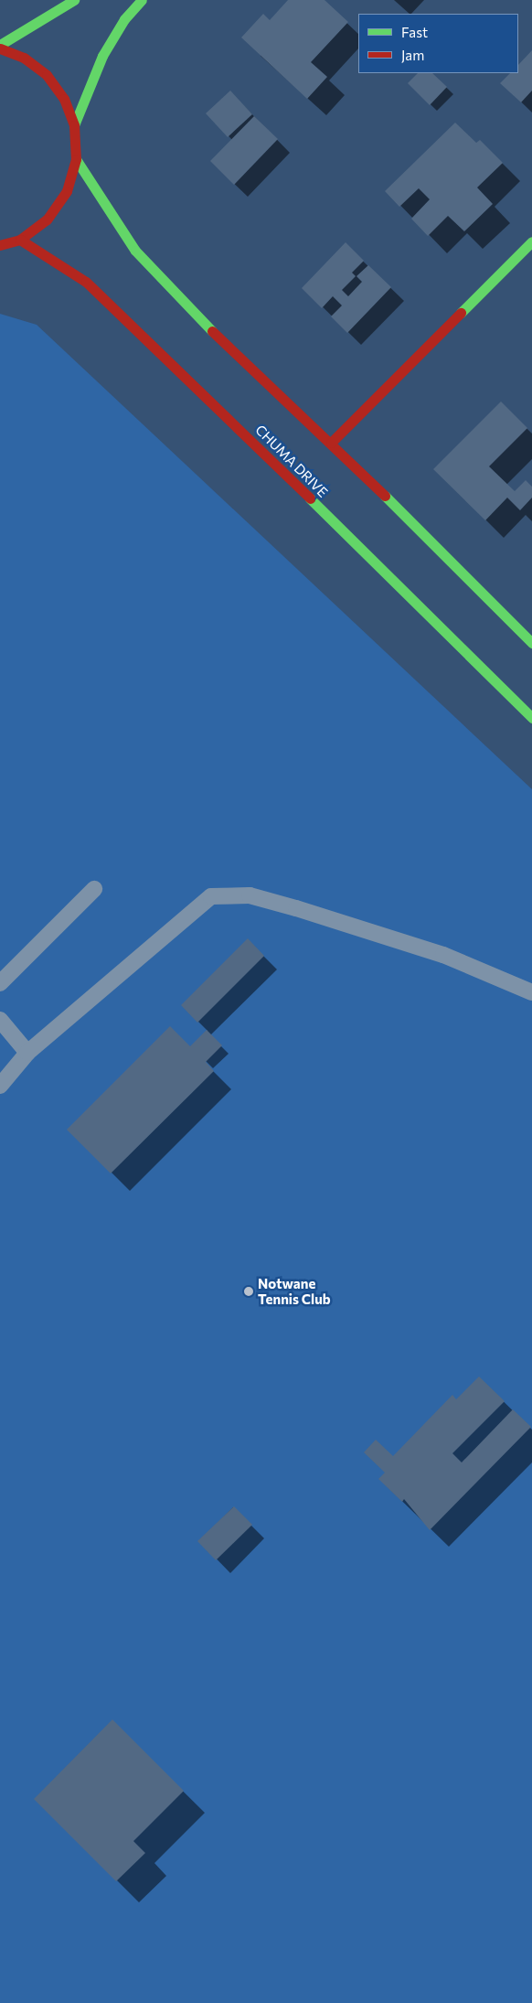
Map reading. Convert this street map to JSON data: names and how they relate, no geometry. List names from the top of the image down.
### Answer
{
  "streets": {
    "main road": ["CHUMA DRIVE"]
  },
  "places": ["Notwane Tennis Club"],
  "legend": ["Fast", "Jam"]
}
